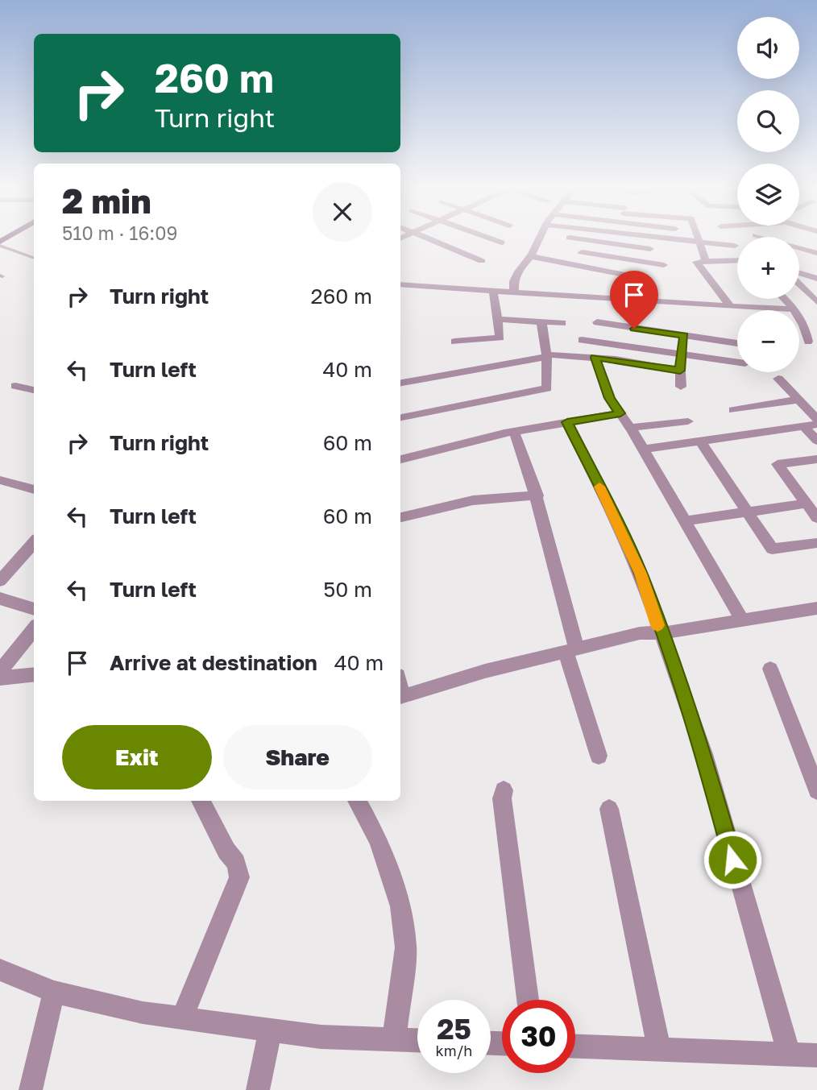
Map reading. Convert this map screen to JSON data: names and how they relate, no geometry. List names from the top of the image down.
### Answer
{
  "page": {
    "map_buttons": ["+", "−"],
    "turn": ["260 m", "Turn right"],
    "heading": ["2 min", "510 m · 16:09"],
    "list": [
      {
        "name": "Turn right",
        "value": "260 m"
      },
      {
        "name": "Turn left",
        "value": "40 m"
      },
      {
        "name": "Turn right",
        "value": "60 m"
      },
      {
        "name": "Turn left",
        "value": "60 m"
      },
      {
        "name": "Turn left",
        "value": "50 m"
      },
      {
        "name": "Arrive at destination",
        "value": "40 m"
      }
    ],
    "buttons": ["Exit", "Share"],
    "speed": "25 km/h",
    "limit": "30"
  }
}
